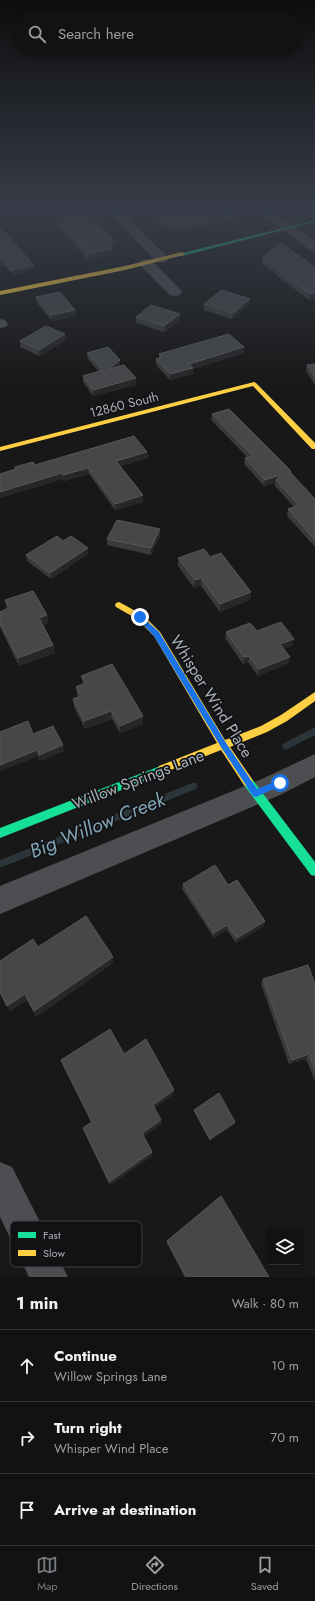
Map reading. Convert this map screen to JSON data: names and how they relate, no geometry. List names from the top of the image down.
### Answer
{
  "streets": {
    "street": ["12860 South", "Whisper Wind Place", "Willow Springs Lane"]
  },
  "crossings": [
    ["Whisper Wind Place", "Willow Springs Lane"]
  ],
  "water": ["Big Willow Creek"],
  "legend": ["Fast", "Slow"],
  "page": {
    "search": "Search here",
    "heading": ["1 min", "Walk · 80 m"],
    "list": [
      ["Continue", "Willow Springs Lane", "10 m"],
      ["Turn right", "Whisper Wind Place", "70 m"],
      "Arrive at destination"
    ],
    "nav": ["Map", "Directions", "Saved"]
  }
}
